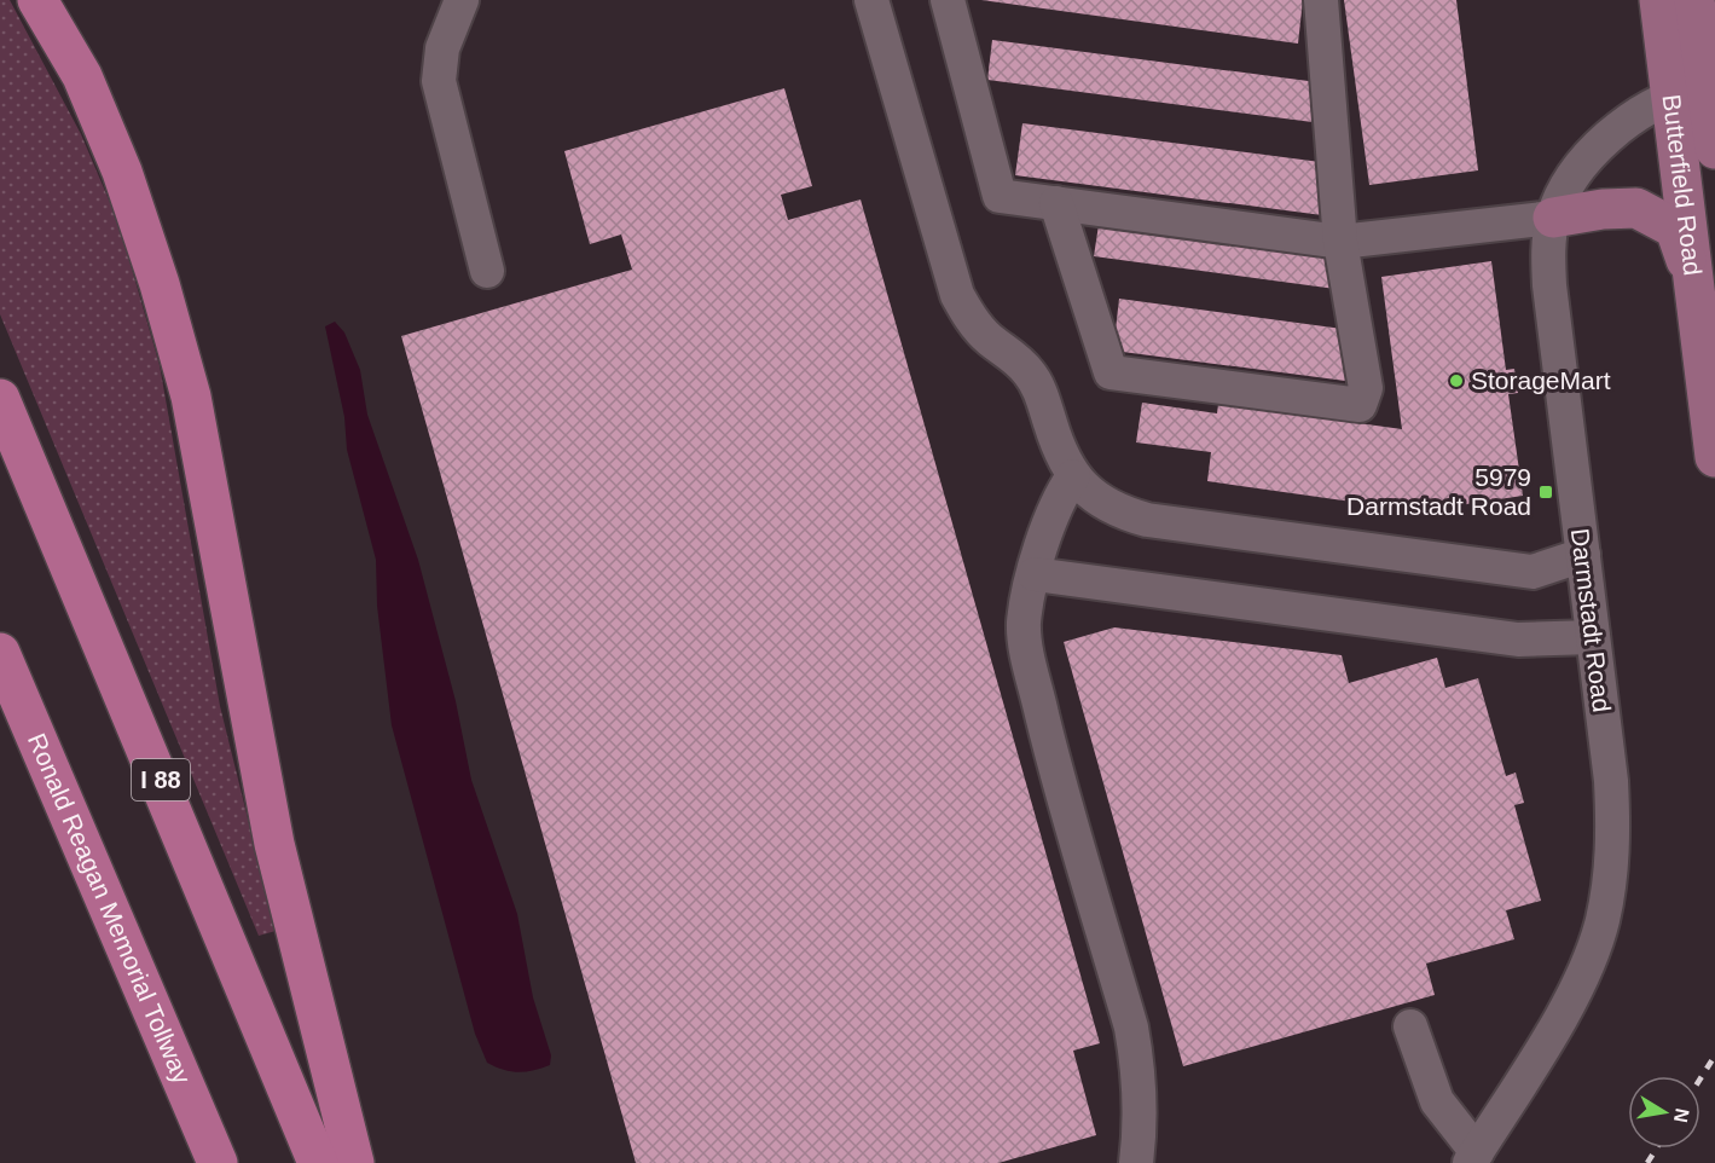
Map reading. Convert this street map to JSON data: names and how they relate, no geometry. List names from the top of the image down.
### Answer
{
  "streets": {
    "highway": ["I 88", "Ronald Reagan Memorial Tollway"],
    "main road": ["Butterfield Road"],
    "street": ["Darmstadt Road"]
  },
  "crossings": [
    ["Butterfield Road", "Darmstadt Road"]
  ],
  "places": {
    "other": ["StorageMart"],
    "transit": ["5979 Darmstadt Road"]
  },
  "north": "right"
}
